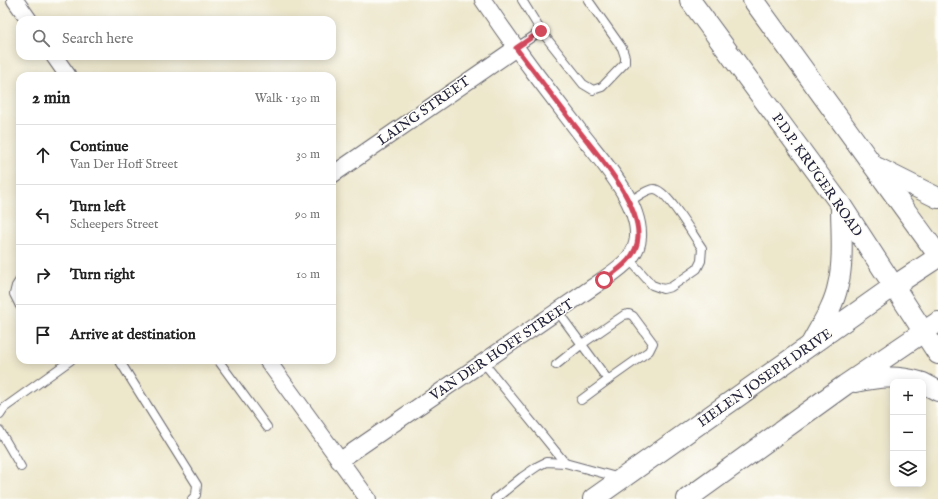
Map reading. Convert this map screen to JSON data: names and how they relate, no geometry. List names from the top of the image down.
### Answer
{
  "streets": {
    "street": [
      "LAING STREET",
      "P.D.P. KRUGER ROAD",
      "VAN DER HOFF STREET",
      "HELEN JOSEPH DRIVE"
    ]
  },
  "crossings": [
    ["LAING STREET", "VAN DER HOFF STREET"],
    ["P.D.P. KRUGER ROAD", "HELEN JOSEPH DRIVE"]
  ],
  "page": {
    "search": "Search here",
    "heading": ["2 min", "Walk · 130 m"],
    "list": [
      ["Continue", "Van Der Hoff Street", "30 m"],
      ["Turn left", "Scheepers Street", "90 m"],
      ["Turn right", "10 m"],
      "Arrive at destination"
    ],
    "map_buttons": ["+", "−"]
  }
}
